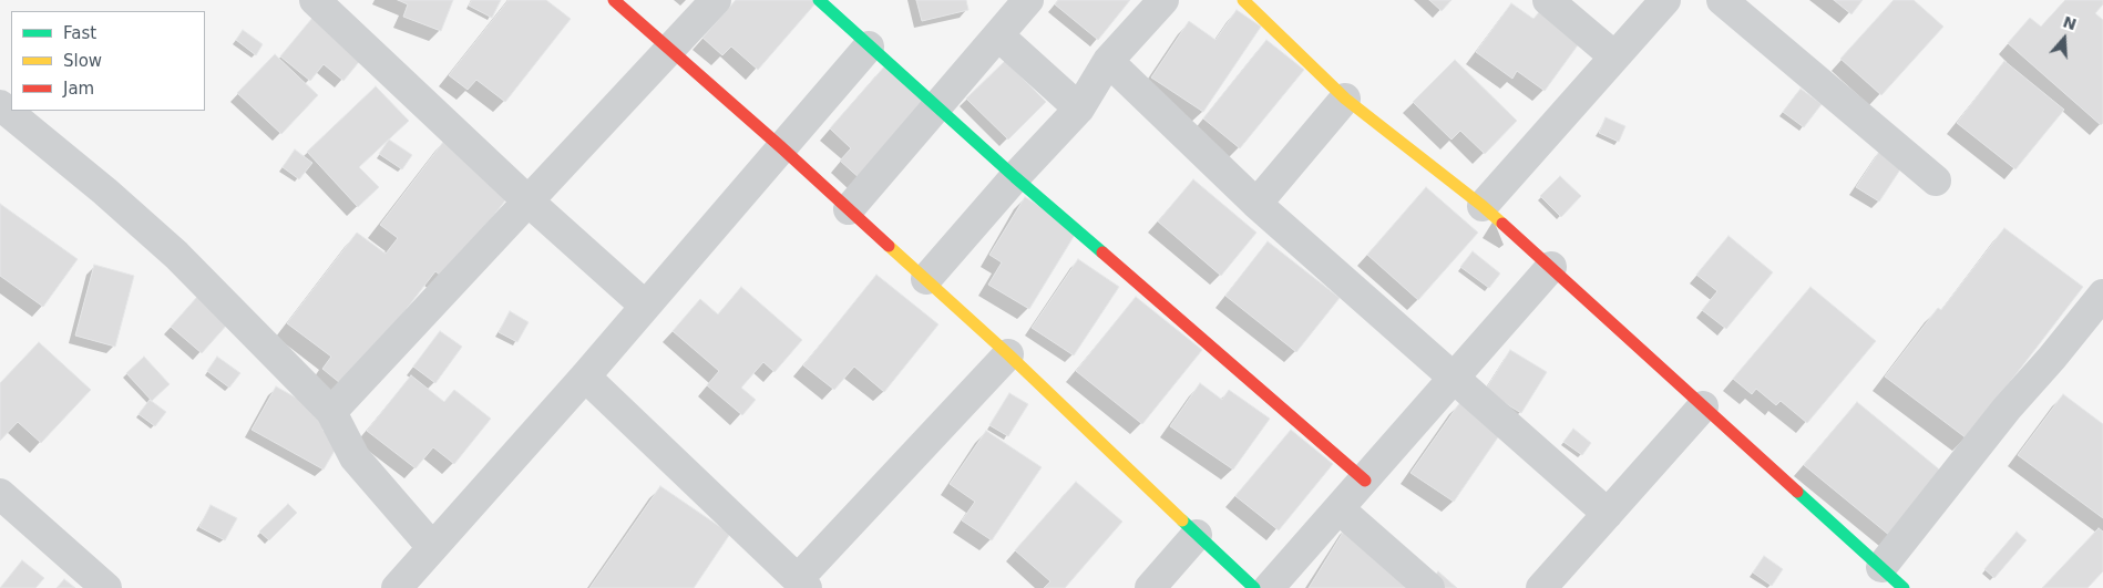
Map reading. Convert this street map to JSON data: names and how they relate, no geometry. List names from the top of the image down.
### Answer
{
  "legend": ["Fast", "Slow", "Jam"],
  "north": "top"
}
